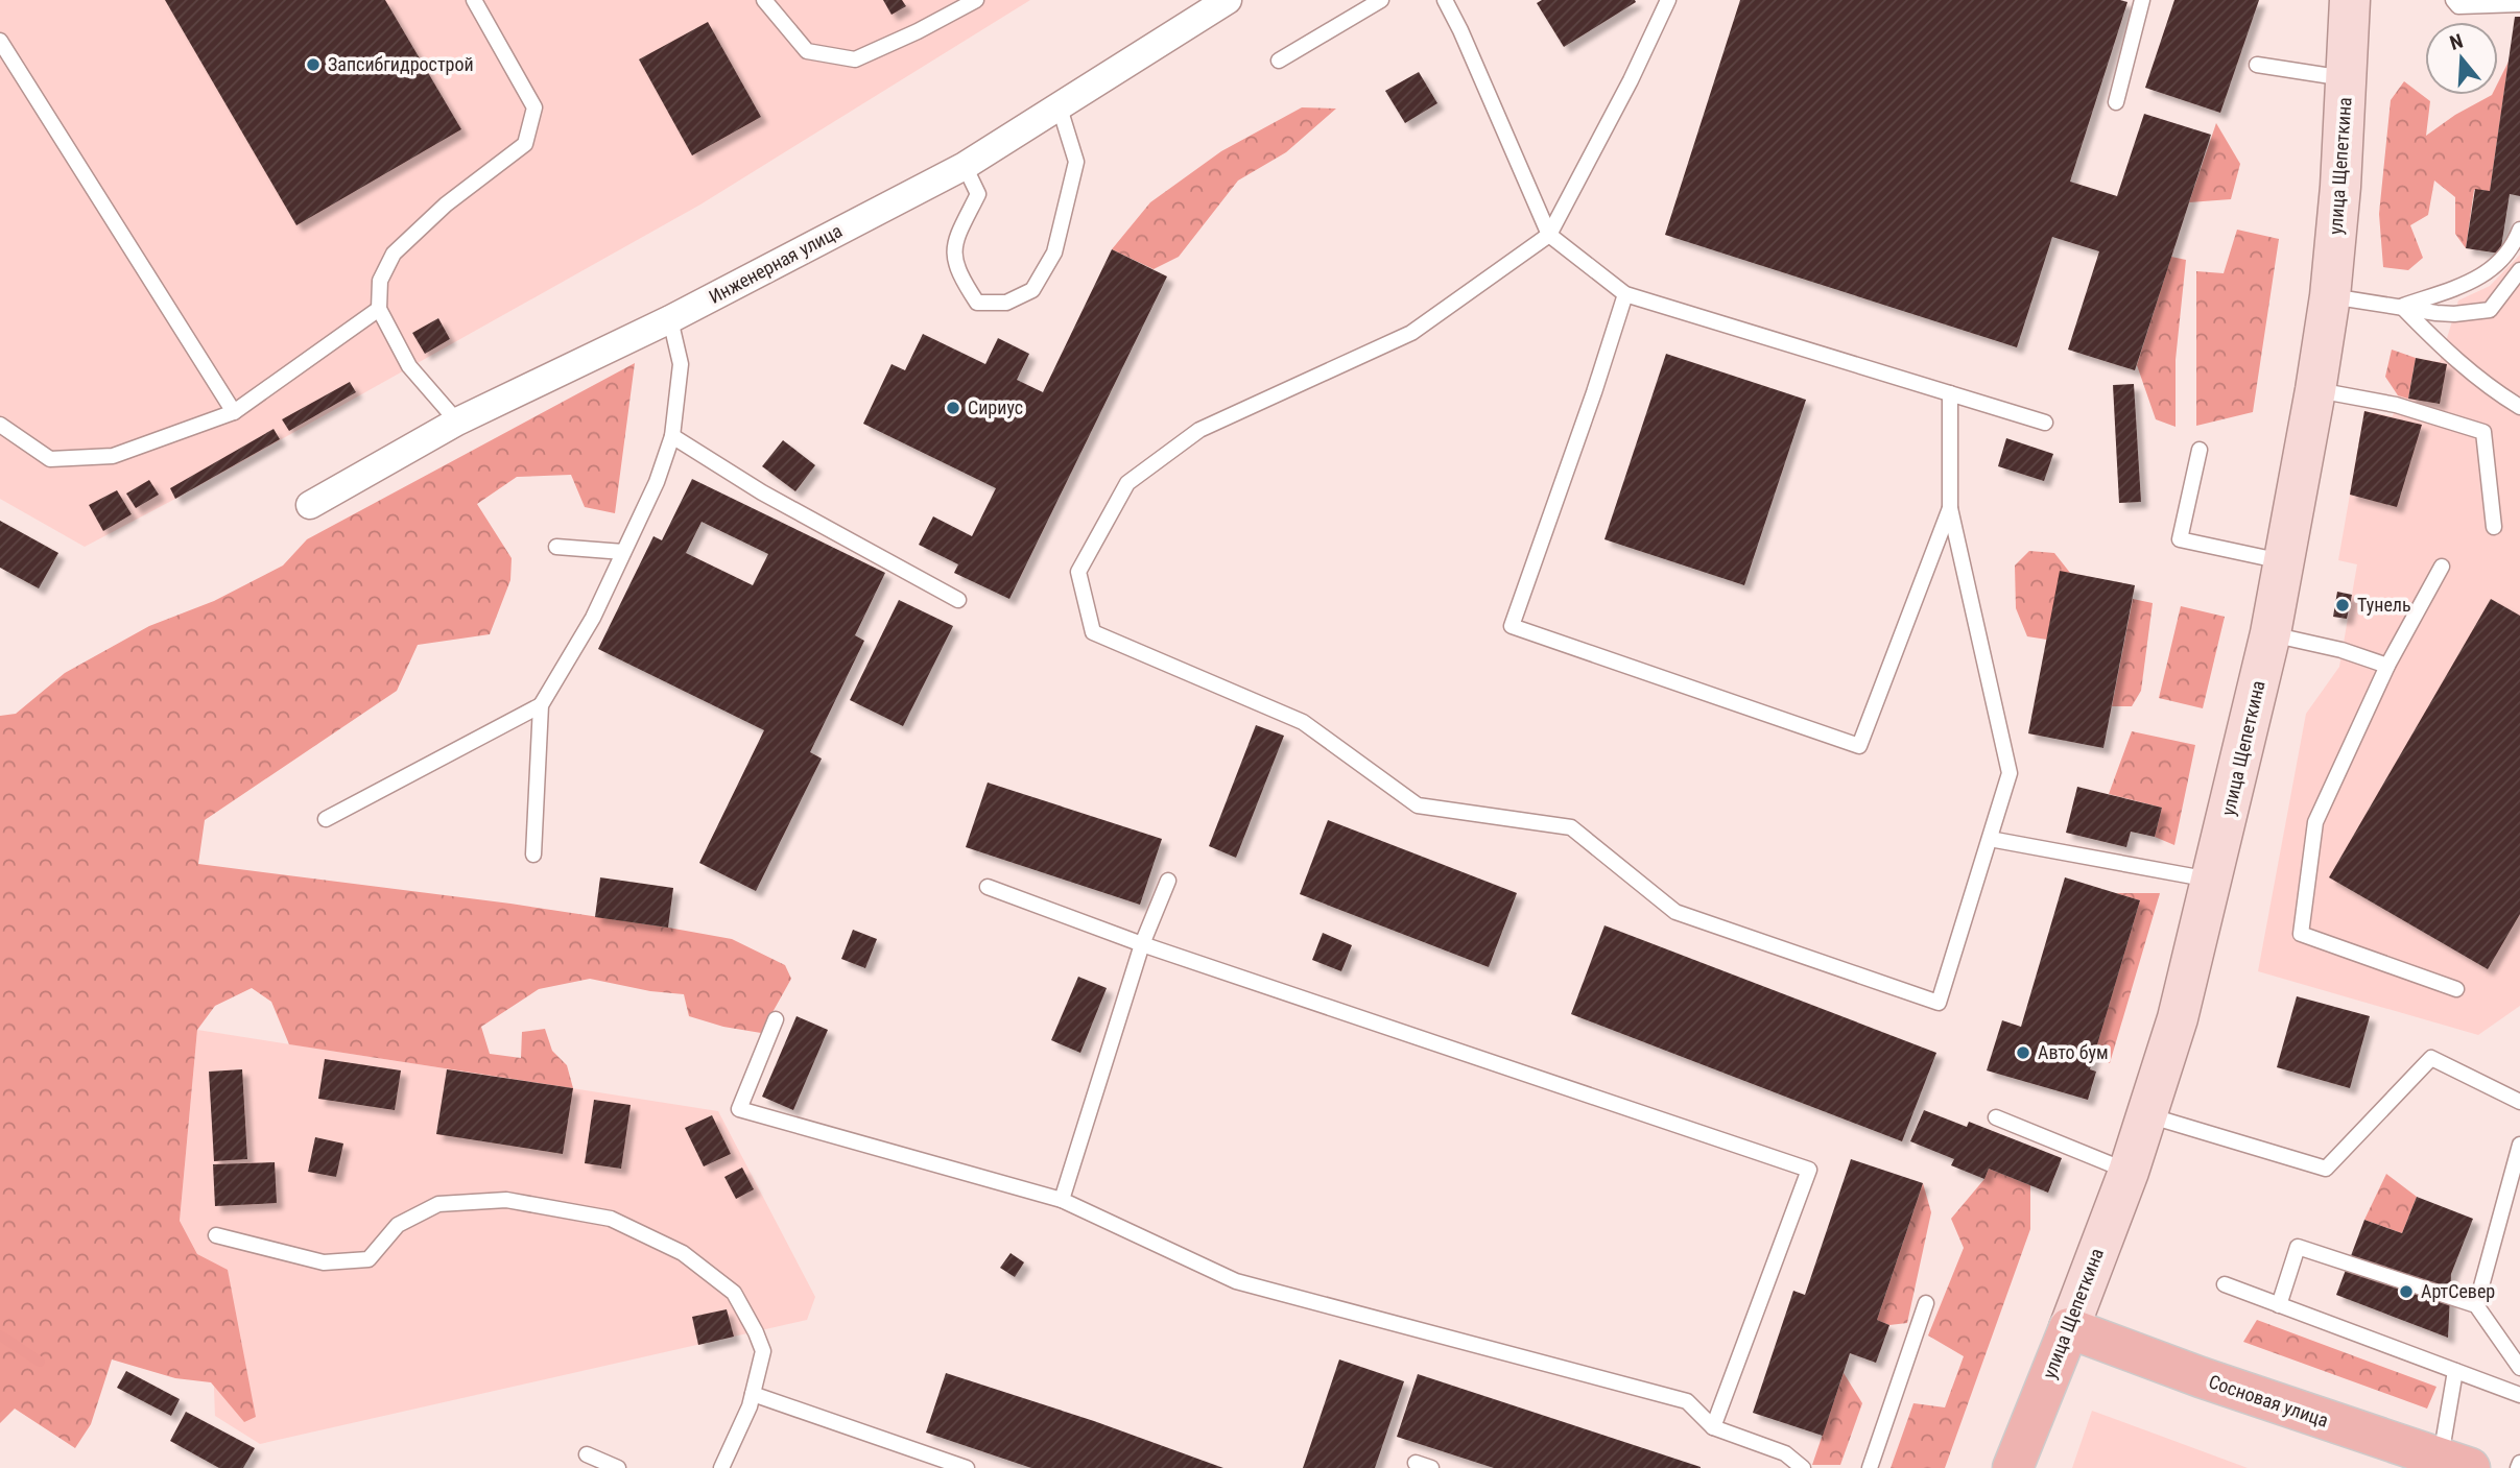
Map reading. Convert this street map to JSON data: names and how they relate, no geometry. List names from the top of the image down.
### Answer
{
  "streets": {
    "main road": ["улица Щепеткина", "Сосновая улица"],
    "street": ["Инженерная улица"]
  },
  "crossings": [
    ["улица Щепеткина", "Сосновая улица"]
  ],
  "places": [
    "Запсибгидрострой",
    "Сириус",
    "Тунель",
    "Авто бум",
    "АртСевер"
  ],
  "north": "top"
}
